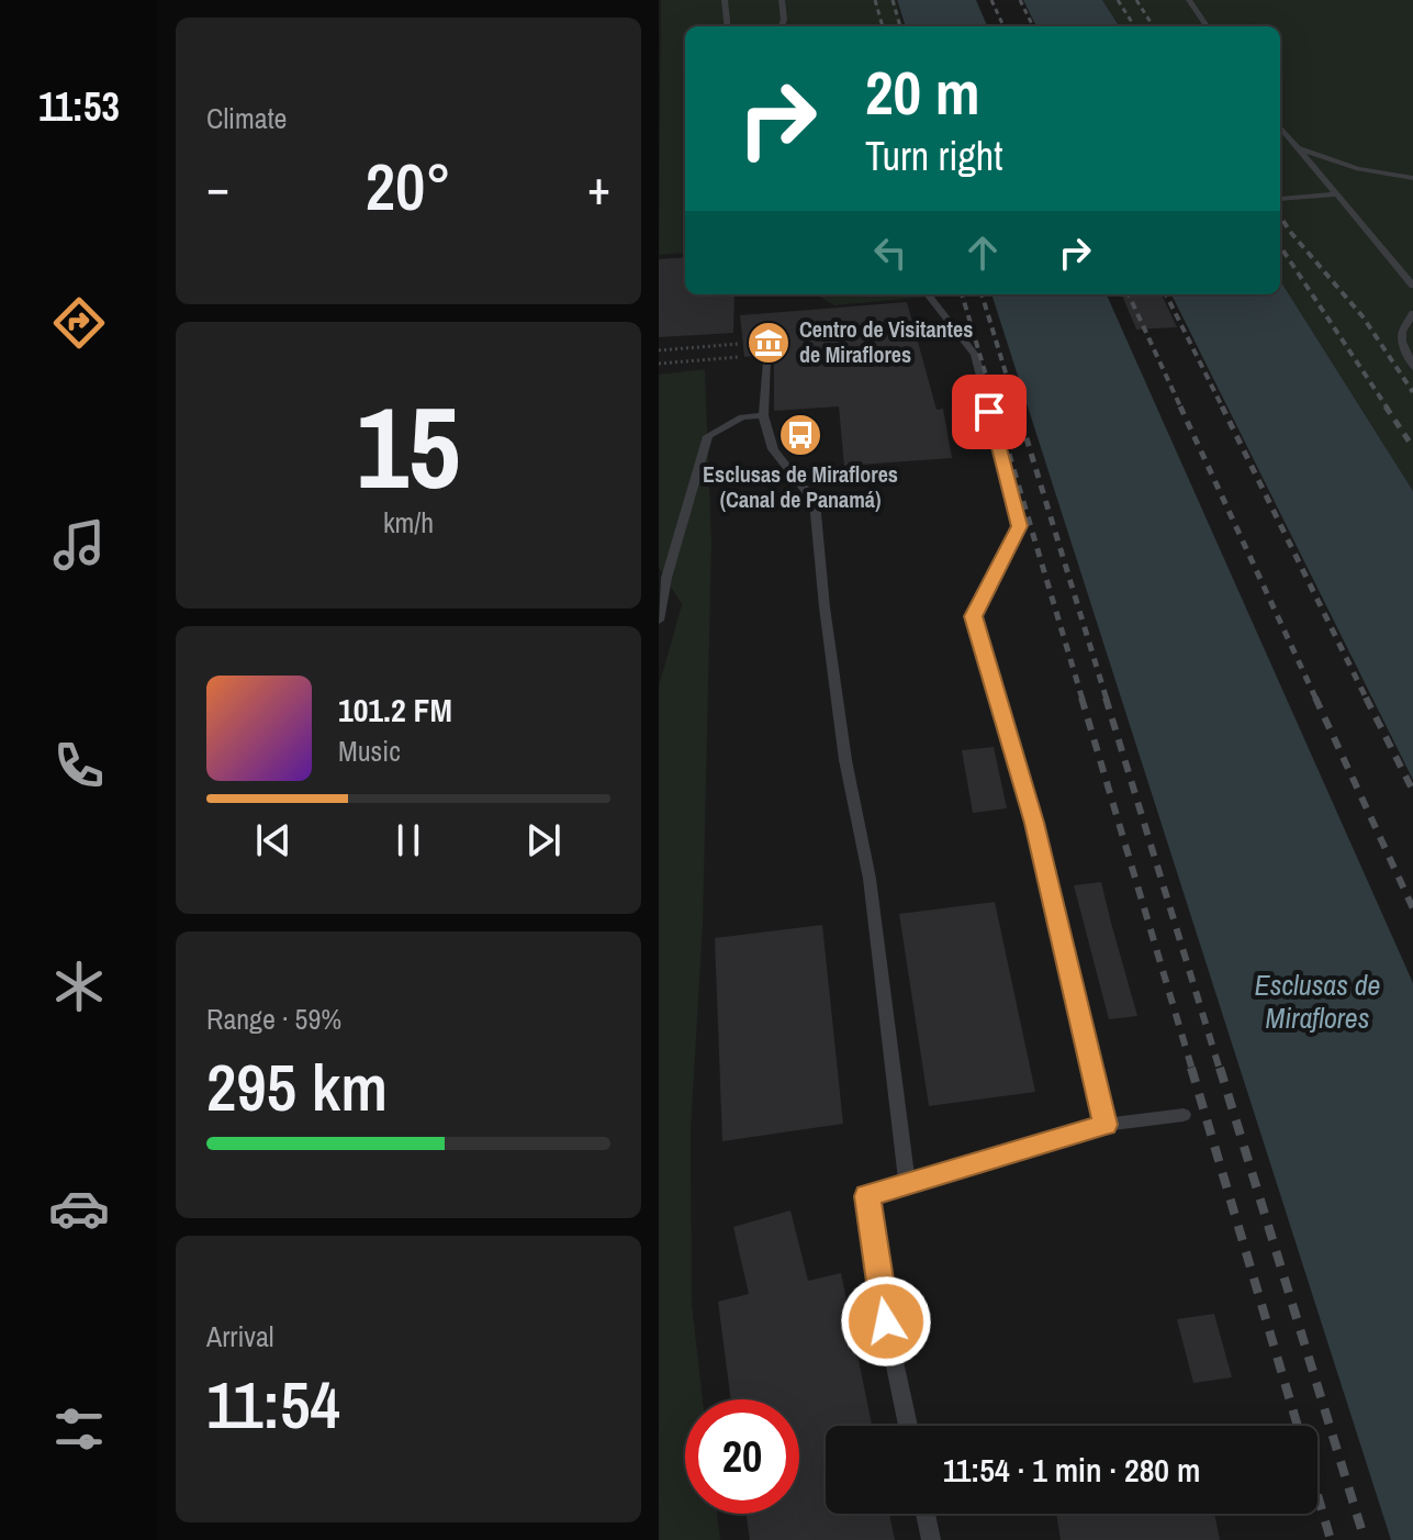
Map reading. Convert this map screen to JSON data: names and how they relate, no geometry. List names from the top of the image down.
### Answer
{
  "water": ["Esclusas de Miraflores"],
  "places": {
    "museum": ["Centro de Visitantes de Miraflores"],
    "bus stop": ["Esclusas de Miraflores (Canal de Panamá)"]
  },
  "page": {
    "tabs": "11:53",
    "tile": [
      "Climate",
      ["15", "km/h"],
      ["Range · 59%", "295 km"],
      ["Arrival", "11:54"]
    ],
    "turn": ["20 m", "Turn right"],
    "heat": ["−", "20°", "+"],
    "song": ["101.2 FM", "Music"],
    "limit": "20",
    "trip": "11:54 · 1 min · 280 m"
  }
}
